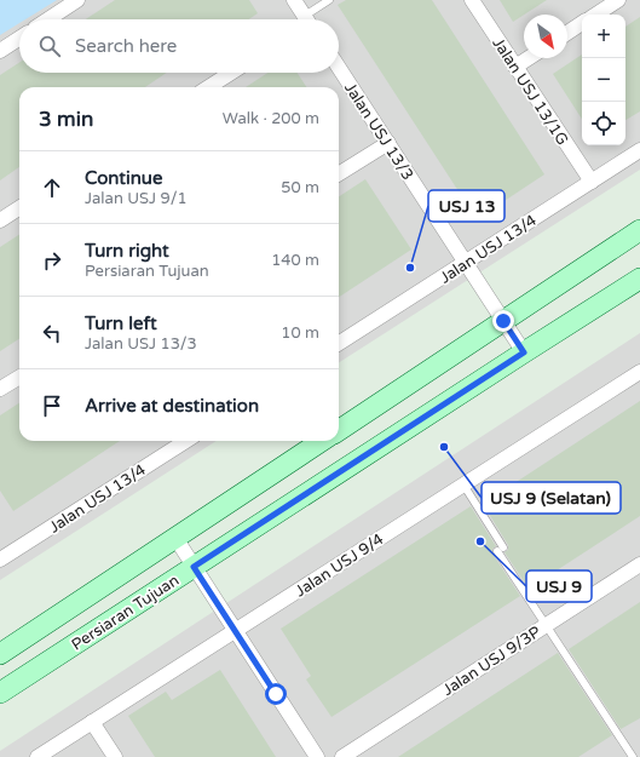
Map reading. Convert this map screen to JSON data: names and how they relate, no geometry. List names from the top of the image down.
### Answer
{
  "streets": {
    "main road": ["Persiaran Tujuan"],
    "street": [
      "Jalan USJ 13/1G",
      "Jalan USJ 13/3",
      "Jalan USJ 13/4",
      "Jalan USJ 9/4",
      "Jalan USJ 9/3P"
    ]
  },
  "crossings": [
    ["Jalan USJ 13/1G", "Jalan USJ 13/4"],
    ["Jalan USJ 13/3", "Jalan USJ 13/4"],
    ["Jalan USJ 13/3", "Persiaran Tujuan"]
  ],
  "places": ["USJ 13", "USJ 9 (Selatan)", "USJ 9"],
  "north": "bottom right",
  "page": {
    "map_buttons": ["+", "−"],
    "search": "Search here",
    "heading": ["3 min", "Walk · 200 m"],
    "list": [
      ["Continue", "Jalan USJ 9/1", "50 m"],
      ["Turn right", "Persiaran Tujuan", "140 m"],
      ["Turn left", "Jalan USJ 13/3", "10 m"],
      "Arrive at destination"
    ]
  }
}
